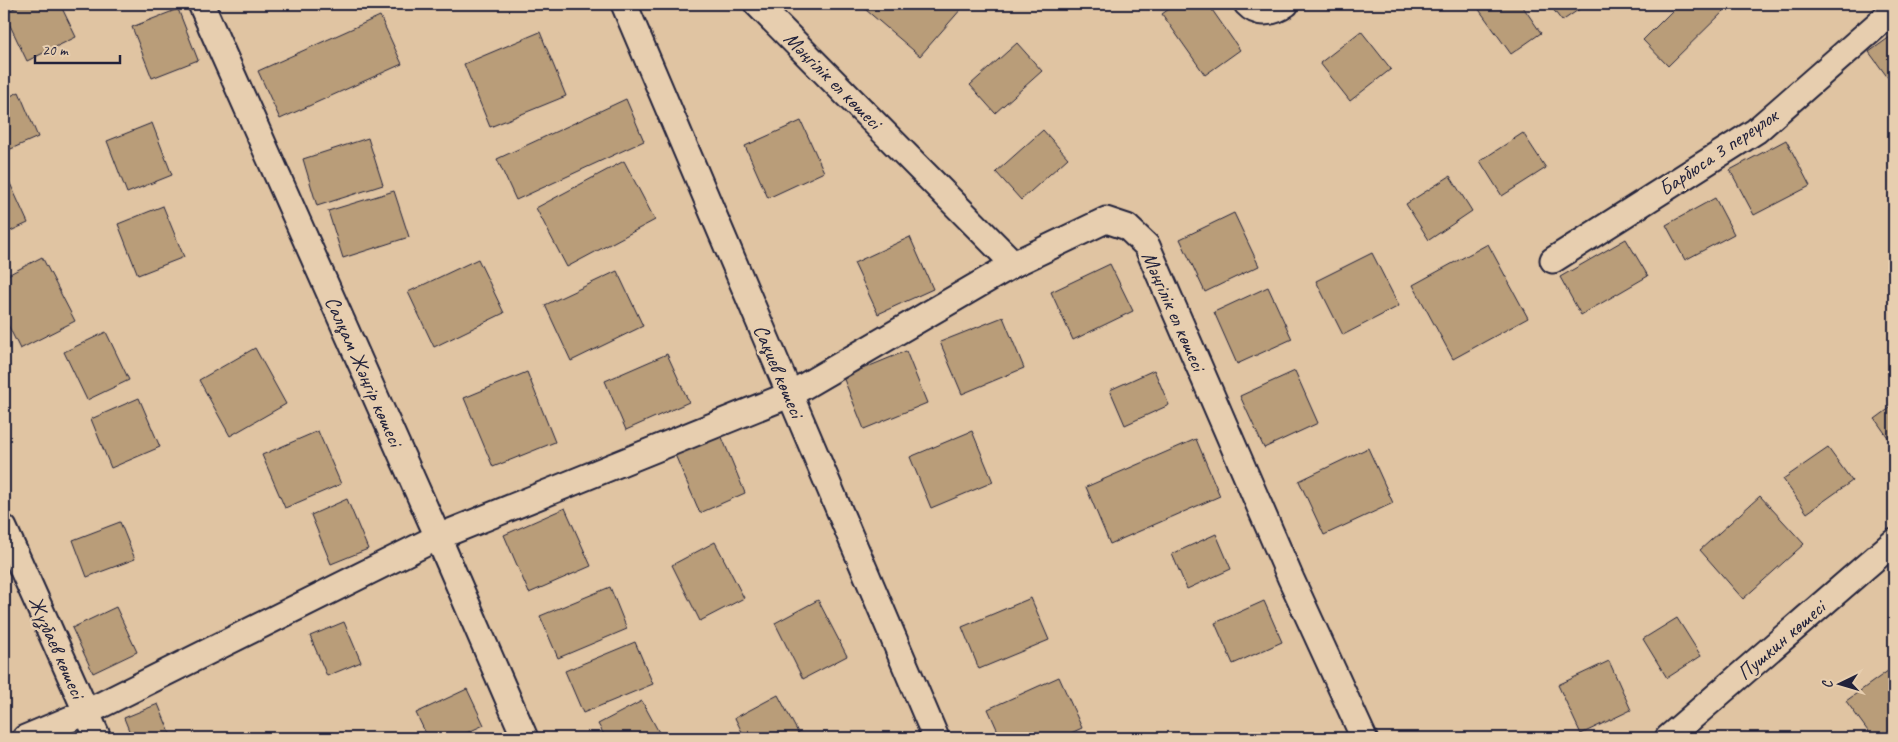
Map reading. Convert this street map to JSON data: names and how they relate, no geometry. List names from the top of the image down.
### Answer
{
  "streets": {
    "street": [
      "Мәңгілік ел көшесі",
      "Барбюса 3 переулок",
      "Салқам Жәңгір көшесі",
      "Сақиев көшесі",
      "Пушкин көшесі",
      "Жүзбаев көшесі"
    ]
  },
  "scale_bar": "20 m",
  "north": "left"
}
